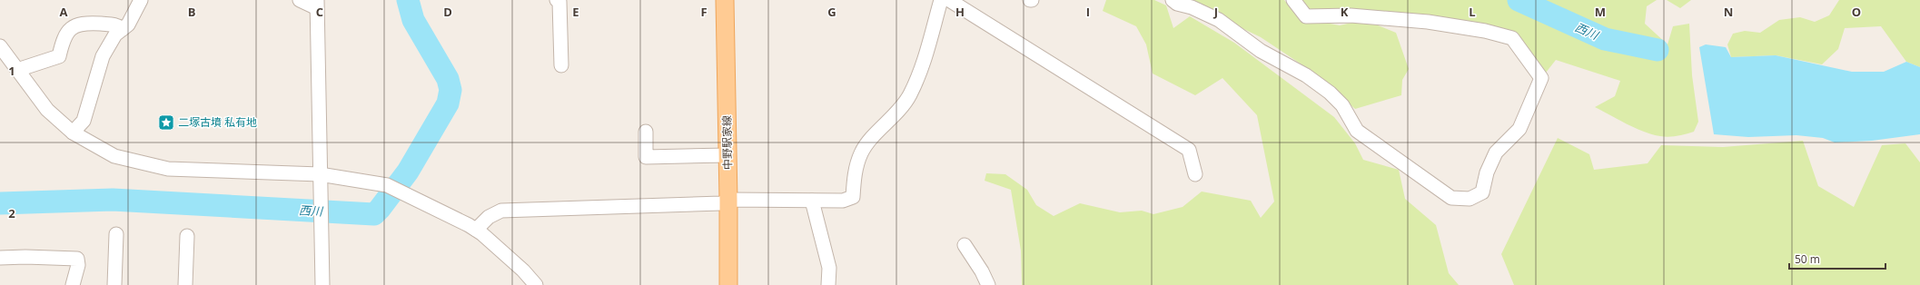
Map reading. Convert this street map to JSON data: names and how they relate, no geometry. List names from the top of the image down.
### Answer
{
  "streets": {
    "main road": ["中野駅家線"]
  },
  "water": ["西川"],
  "places": {
    "place": ["二塚古墳 私有地"]
  },
  "scale_bar": "50 m",
  "grid": {
    "columns": [
      "A",
      "B",
      "C",
      "D",
      "E",
      "F",
      "G",
      "H",
      "I",
      "J",
      "K",
      "L",
      "M",
      "N",
      "O"
    ],
    "rows": ["1", "2"]
  }
}
